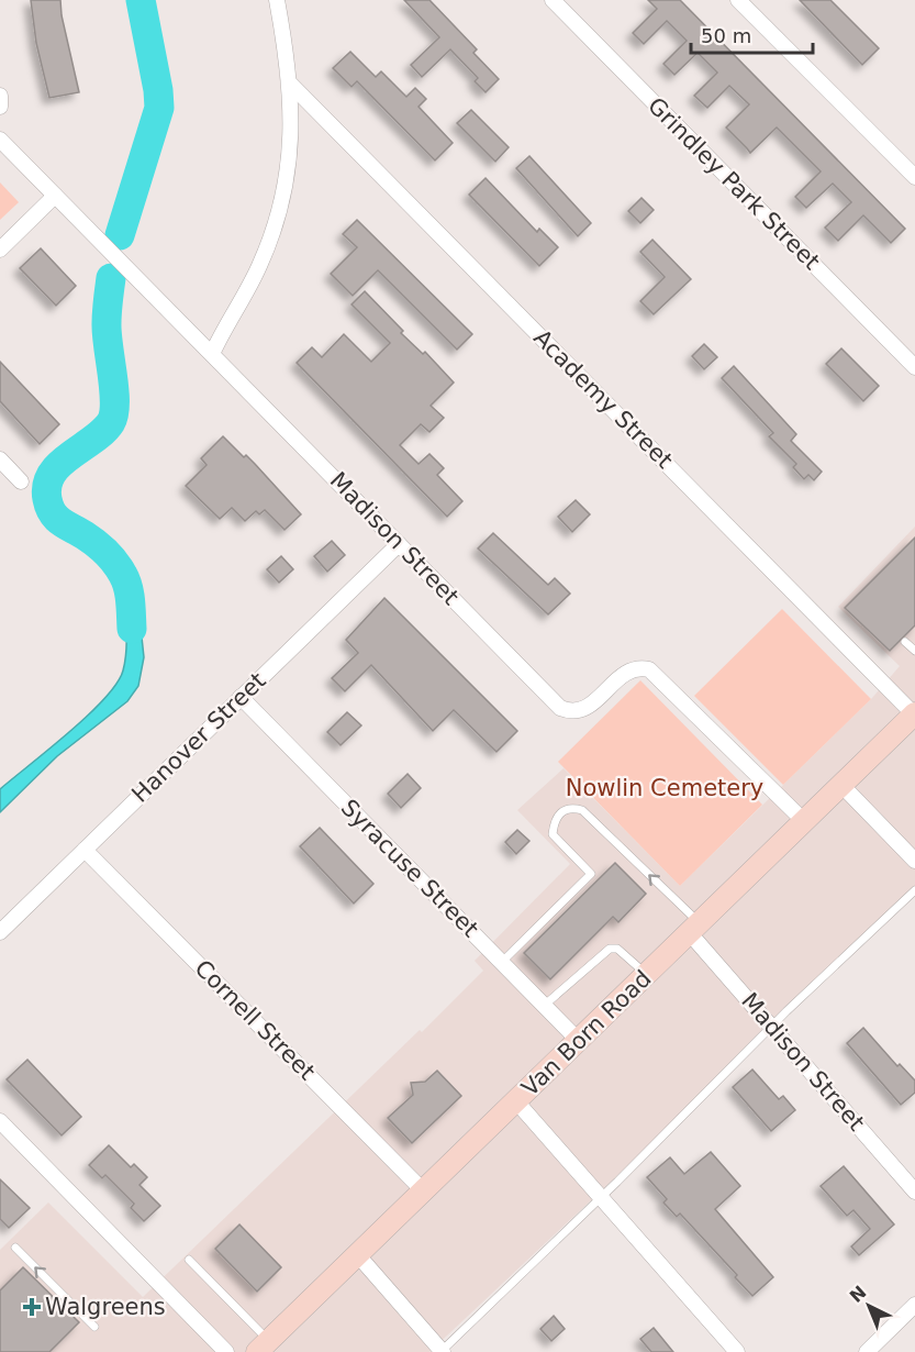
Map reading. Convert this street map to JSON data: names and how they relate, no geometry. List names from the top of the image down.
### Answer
{
  "streets": {
    "main road": ["Van Born Road"],
    "street": [
      "Grindley Park Street",
      "Academy Street",
      "Madison Street",
      "Hanover Street",
      "Syracuse Street",
      "Cornell Street"
    ]
  },
  "crossings": [
    ["Academy Street", "Van Born Road"],
    ["Madison Street", "Hanover Street"],
    ["Madison Street", "Van Born Road"],
    ["Hanover Street", "Syracuse Street"],
    ["Hanover Street", "Cornell Street"],
    ["Syracuse Street", "Van Born Road"],
    ["Cornell Street", "Van Born Road"]
  ],
  "parks": ["Nowlin Cemetery"],
  "places": {
    "health": ["Walgreens"]
  },
  "scale_bar": "50 m",
  "north": "top left"
}
